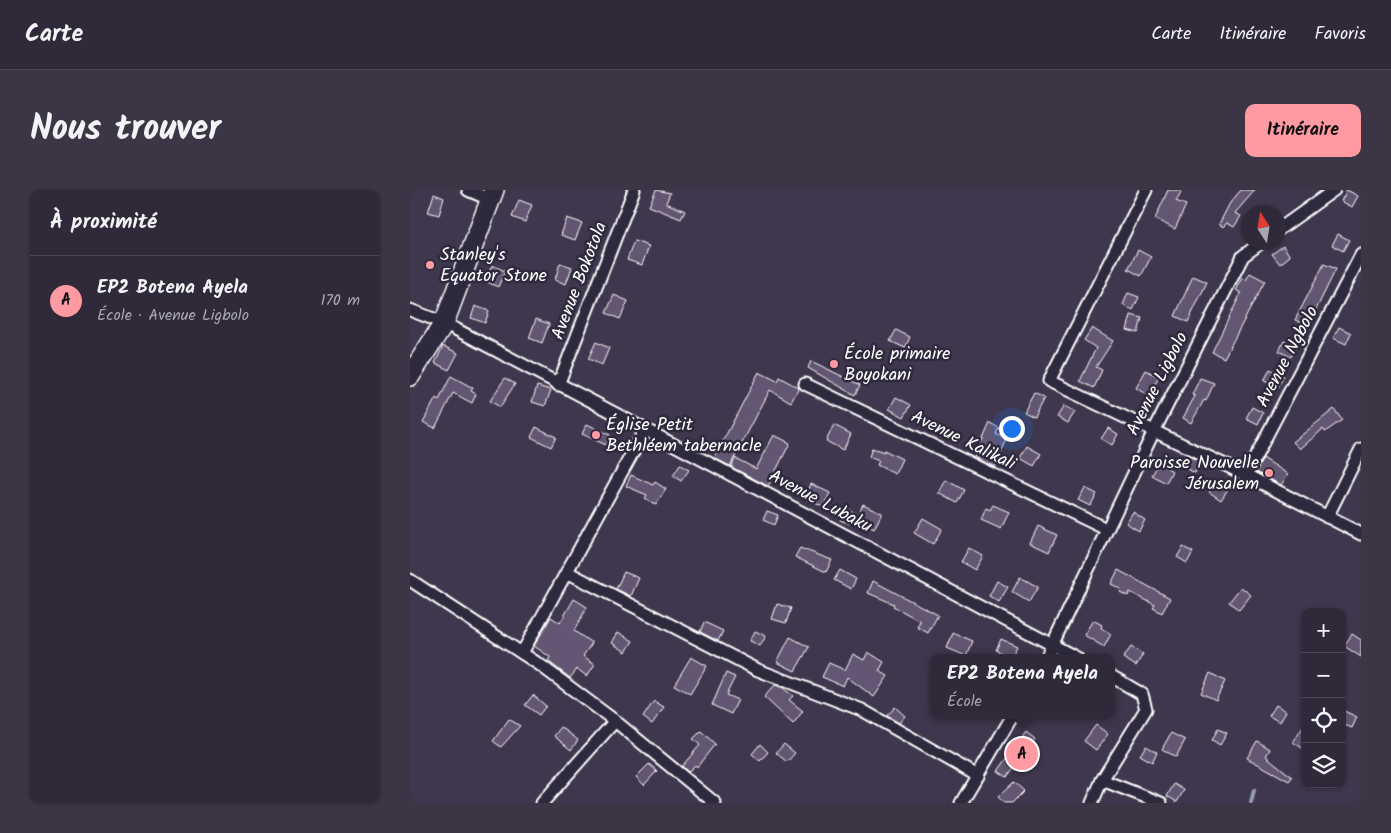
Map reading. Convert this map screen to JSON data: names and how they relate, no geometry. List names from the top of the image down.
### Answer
{
  "streets": {
    "street": [
      "Avenue Bokotola",
      "Avenue Ngbolo",
      "Avenue Ligbolo",
      "Avenue Kalikali",
      "Avenue Lubaku"
    ]
  },
  "crossings": [
    ["Avenue Bokotola", "Avenue Lubaku"],
    ["Avenue Ligbolo", "Avenue Kalikali"],
    ["Avenue Ligbolo", "Avenue Lubaku"]
  ],
  "places": [
    "Stanley's Equator Stone",
    "École primaire Boyokani",
    "Église Petit Bethléem tabernacle",
    "Paroisse Nouvelle Jérusalem"
  ],
  "north": "top",
  "page": {
    "header": "Carte",
    "nav": ["Carte", "Itinéraire", "Favoris"],
    "title": "Nous trouver",
    "buttons": "Itinéraire",
    "heading": "À proximité",
    "list": [
      {
        "mark": "A",
        "name": "EP2 Botena Ayela",
        "note": "École · Avenue Ligbolo",
        "value": "170 m"
      }
    ],
    "map_buttons": ["+", "−"],
    "popup": ["EP2 Botena Ayela", "École"],
    "pins": "A"
  }
}
